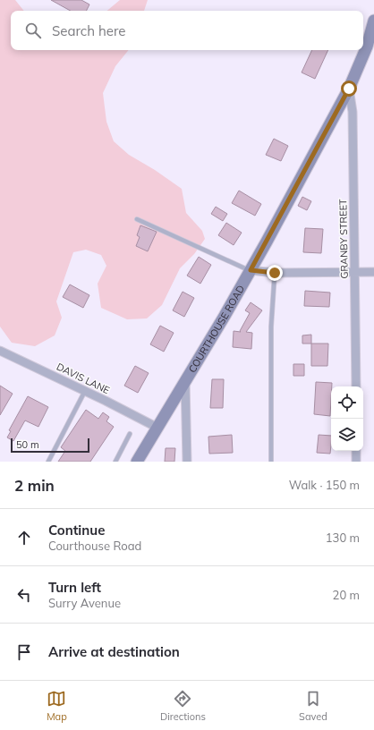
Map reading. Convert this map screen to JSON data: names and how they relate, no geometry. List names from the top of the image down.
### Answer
{
  "streets": {
    "street": ["GRANBY STREET", "COURTHOUSE ROAD", "DAVIS LANE"]
  },
  "crossings": [
    ["GRANBY STREET", "COURTHOUSE ROAD"],
    ["COURTHOUSE ROAD", "DAVIS LANE"]
  ],
  "scale_bar": "50 m",
  "page": {
    "search": "Search here",
    "scale": "50 m",
    "heading": ["2 min", "Walk · 150 m"],
    "list": [
      ["Continue", "Courthouse Road", "130 m"],
      ["Turn left", "Surry Avenue", "20 m"],
      "Arrive at destination"
    ],
    "nav": ["Map", "Directions", "Saved"]
  }
}
